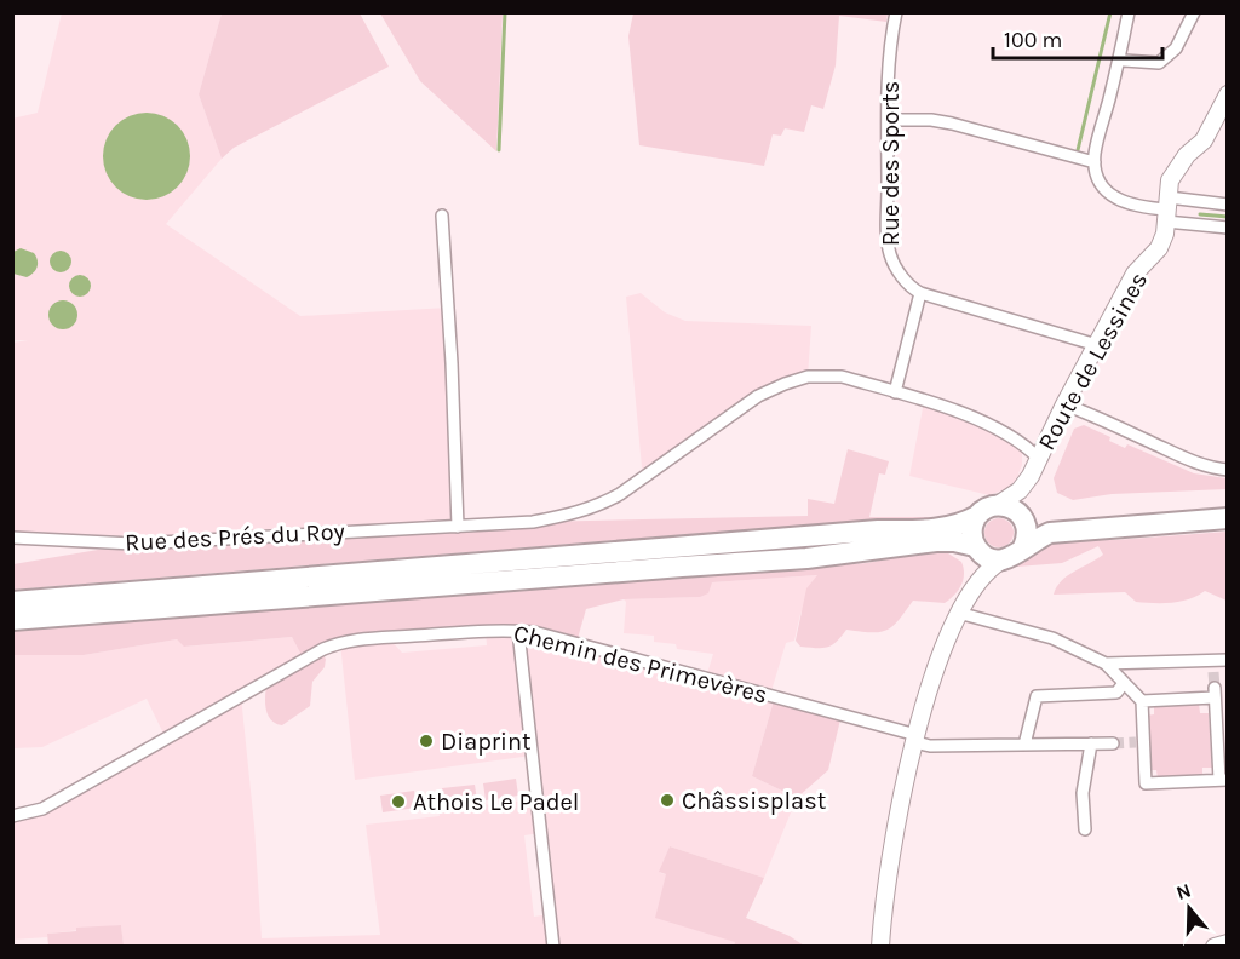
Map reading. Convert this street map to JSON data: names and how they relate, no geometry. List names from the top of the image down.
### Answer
{
  "streets": {
    "main road": ["Route de Lessines"],
    "street": ["Rue des Sports", "Rue des Prés du Roy", "Chemin des Primevères"]
  },
  "crossings": [
    ["Route de Lessines", "Rue des Prés du Roy"]
  ],
  "places": ["Diaprint", "Châssisplast", "Athois Le Padel"],
  "scale_bar": "100 m",
  "north": "top"
}
